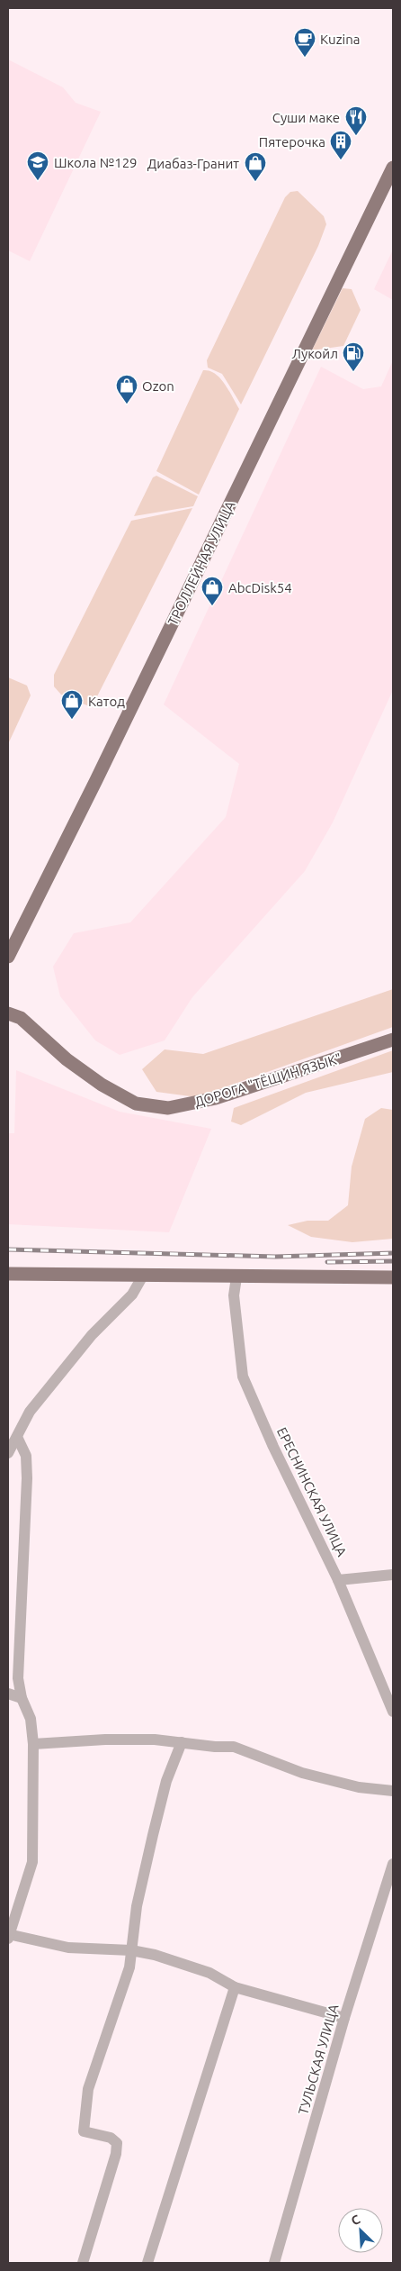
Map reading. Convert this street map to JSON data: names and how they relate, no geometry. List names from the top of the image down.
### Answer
{
  "streets": {
    "main road": ["ТРОЛЛЕЙНАЯ УЛИЦА", "ДОРОГА \"ТЁЩИН ЯЗЫК\""],
    "street": ["ЕРЕСНИНСКАЯ УЛИЦА", "ТУЛЬСКАЯ УЛИЦА"]
  },
  "places": {
    "cafe": ["Kuzina"],
    "restaurant": ["Суши маке"],
    "building": ["Пятерочка"],
    "school or university": ["Школа №129"],
    "shop": [
      "Диабаз-Гранит",
      "Ozon",
      "AbcDisk54",
      "Катод"
    ],
    "fuel station": ["Лукойл"]
  },
  "north": "top left"
}
